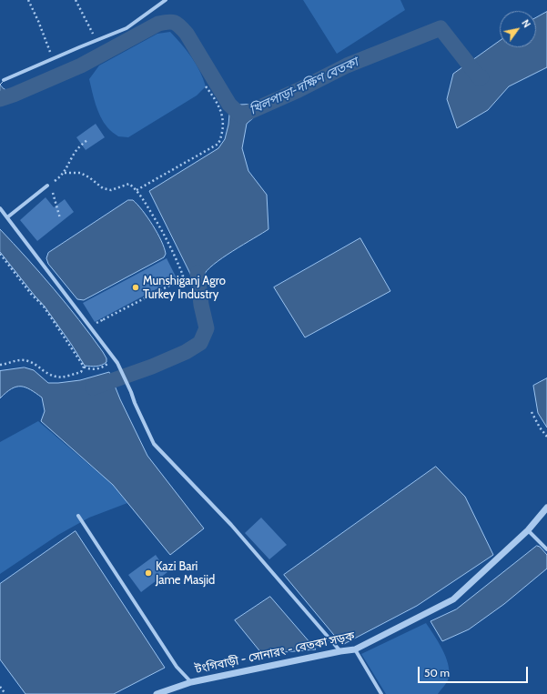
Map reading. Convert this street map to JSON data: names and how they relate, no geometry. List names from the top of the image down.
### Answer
{
  "streets": {
    "street": ["টংগিবাড়ী - সোনারং - বেতকা সড়ক"]
  },
  "water": ["খিলপাড়া-দক্ষিণ বেতকা"],
  "places": ["Munshiganj Agro Turkey Industry", "Kazi Bari Jame Masjid"],
  "scale_bar": "50 m",
  "north": "top right"
}
